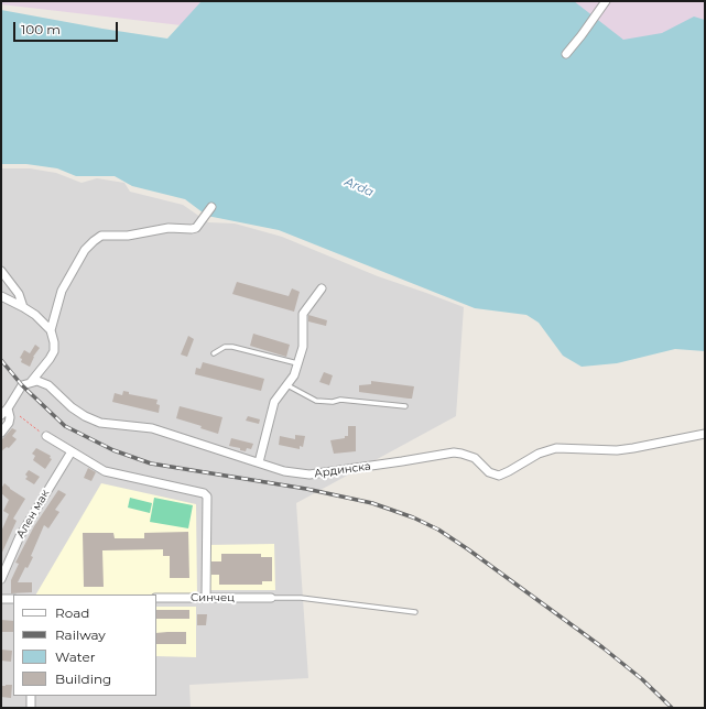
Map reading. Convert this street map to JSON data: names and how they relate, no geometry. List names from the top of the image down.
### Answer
{
  "streets": {
    "street": ["Ардинска", "Ален мак", "Синчец"]
  },
  "water": ["Arda"],
  "legend": [
    "Road",
    "Railway",
    "Water",
    "Building"
  ],
  "scale_bar": "100 m"
}
